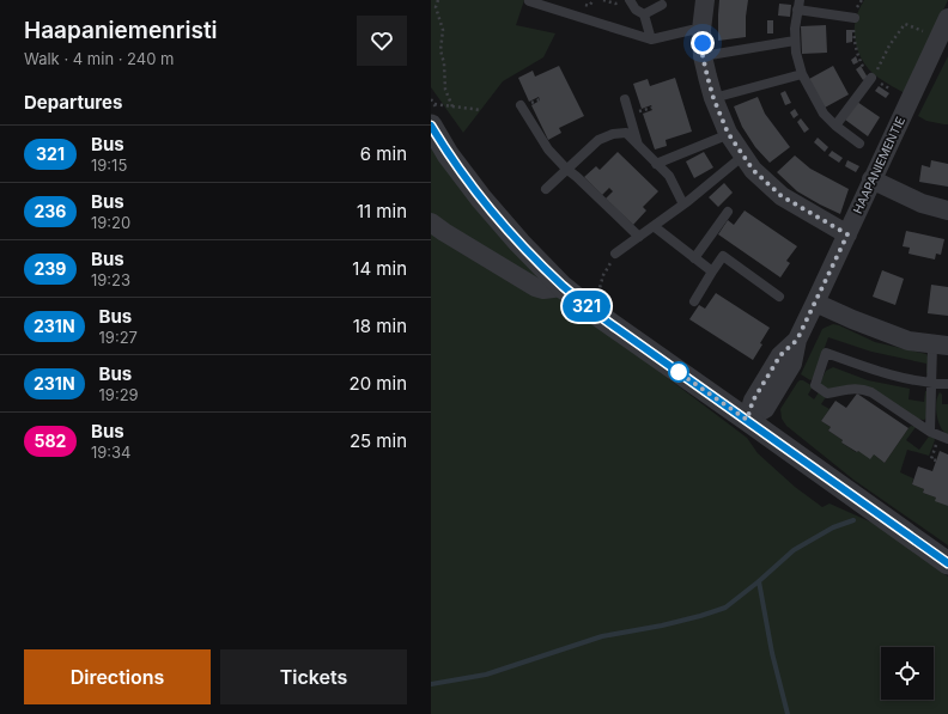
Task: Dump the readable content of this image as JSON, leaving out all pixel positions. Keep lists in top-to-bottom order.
{
  "streets": {
    "street": ["HAAPANIEMENTIE"]
  },
  "lines": ["bus line 321"],
  "page": {
    "heading": [
      ["Haapaniemenristi", "Walk · 4 min · 240 m"],
      "Departures"
    ],
    "on_map": "321",
    "list": [
      {
        "mark": "321",
        "name": "Bus",
        "note": "19:15",
        "value": "6 min"
      },
      {
        "mark": "236",
        "name": "Bus",
        "note": "19:20",
        "value": "11 min"
      },
      {
        "mark": "239",
        "name": "Bus",
        "note": "19:23",
        "value": "14 min"
      },
      {
        "mark": "231N",
        "name": "Bus",
        "note": "19:27",
        "value": "18 min"
      },
      {
        "mark": "231N",
        "name": "Bus",
        "note": "19:29",
        "value": "20 min"
      },
      {
        "mark": "582",
        "name": "Bus",
        "note": "19:34",
        "value": "25 min"
      }
    ],
    "buttons": ["Directions", "Tickets"]
  }
}
